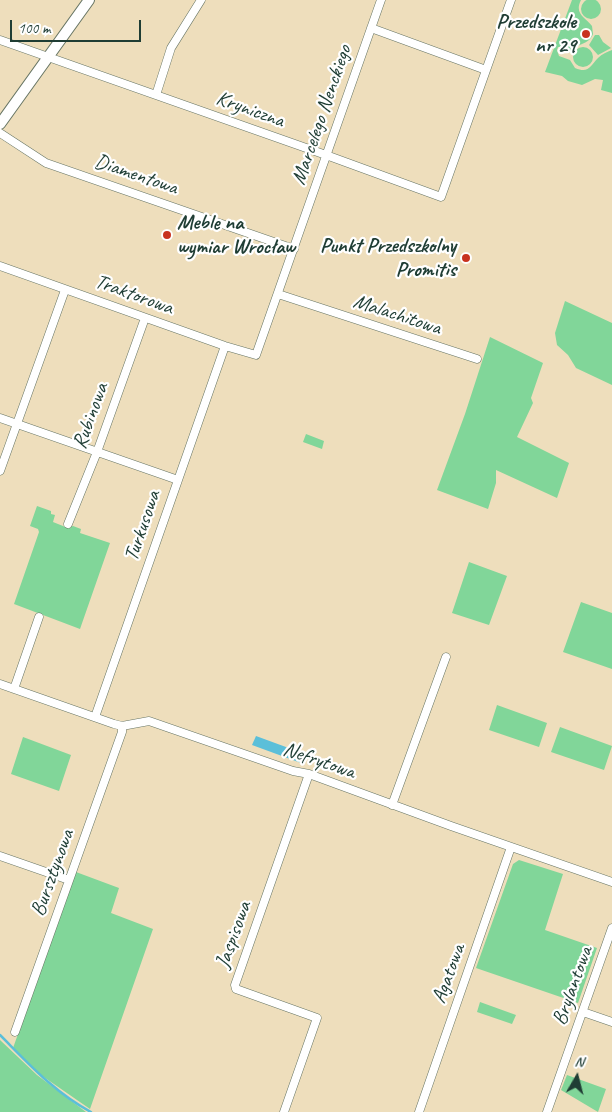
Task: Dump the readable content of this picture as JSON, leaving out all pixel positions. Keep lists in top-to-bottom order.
{
  "streets": {
    "street": [
      "Kryniczna",
      "Marcelego Nenckiego",
      "Diamentowa",
      "Traktorowa",
      "Malachitowa",
      "Rubinowa",
      "Turkusowa",
      "Nefrytowa",
      "Bursztynowa",
      "Jaspisowa",
      "Agatowa",
      "Brylantowa"
    ]
  },
  "crossings": [
    ["Kryniczna", "Marcelego Nenckiego"],
    ["Marcelego Nenckiego", "Diamentowa"],
    ["Marcelego Nenckiego", "Traktorowa"],
    ["Marcelego Nenckiego", "Malachitowa"],
    ["Traktorowa", "Rubinowa"],
    ["Traktorowa", "Turkusowa"],
    ["Turkusowa", "Nefrytowa"],
    ["Nefrytowa", "Bursztynowa"],
    ["Nefrytowa", "Jaspisowa"],
    ["Nefrytowa", "Agatowa"]
  ],
  "places": ["Przedszkole nr 29", "Meble na wymiar Wrocław", "Punkt Przedszkolny Promitis"],
  "scale_bar": "100 m",
  "north": "top"
}
